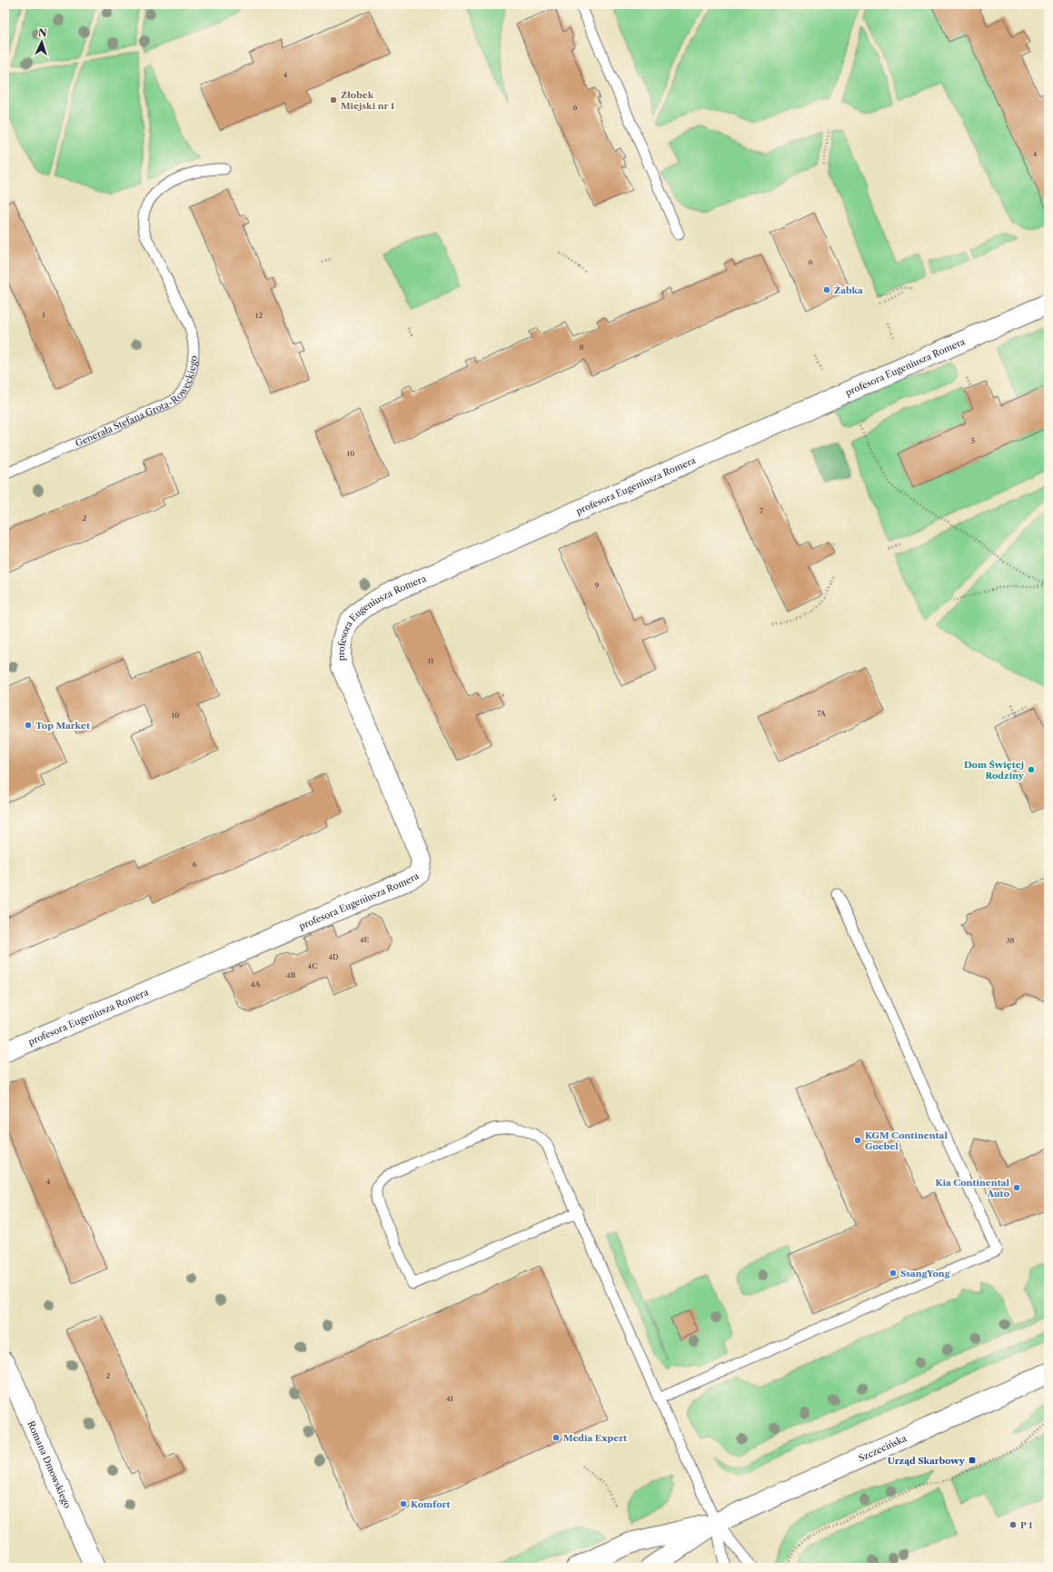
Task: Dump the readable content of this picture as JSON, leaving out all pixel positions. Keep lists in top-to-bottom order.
{
  "streets": {
    "street": ["profesora Eugeniusza Romera", "Szczecińska", "Romana Dmowskiego"],
    "lane": ["Generała Stefana Grota-Roweckiego"]
  },
  "places": {
    "other": [
      "Żłobek Miejski nr 1",
      "Żabka",
      "Top Market",
      "Dom Świętej Rodziny",
      "KGM Continental Goebel",
      "Kia Continental Auto",
      "SsangYong",
      "Media Expert",
      "Komfort",
      "P 1"
    ],
    "transit": ["Urząd Skarbowy"]
  },
  "house_numbers": [
    "4",
    "6",
    "4",
    "6",
    "1",
    "12",
    "8",
    "5",
    "10",
    "7",
    "2",
    "9",
    "11",
    "7A",
    "10",
    "6",
    "4E",
    "38",
    "4D",
    "4C",
    "4B",
    "4A",
    "4",
    "2",
    "41"
  ],
  "north": "top"
}
